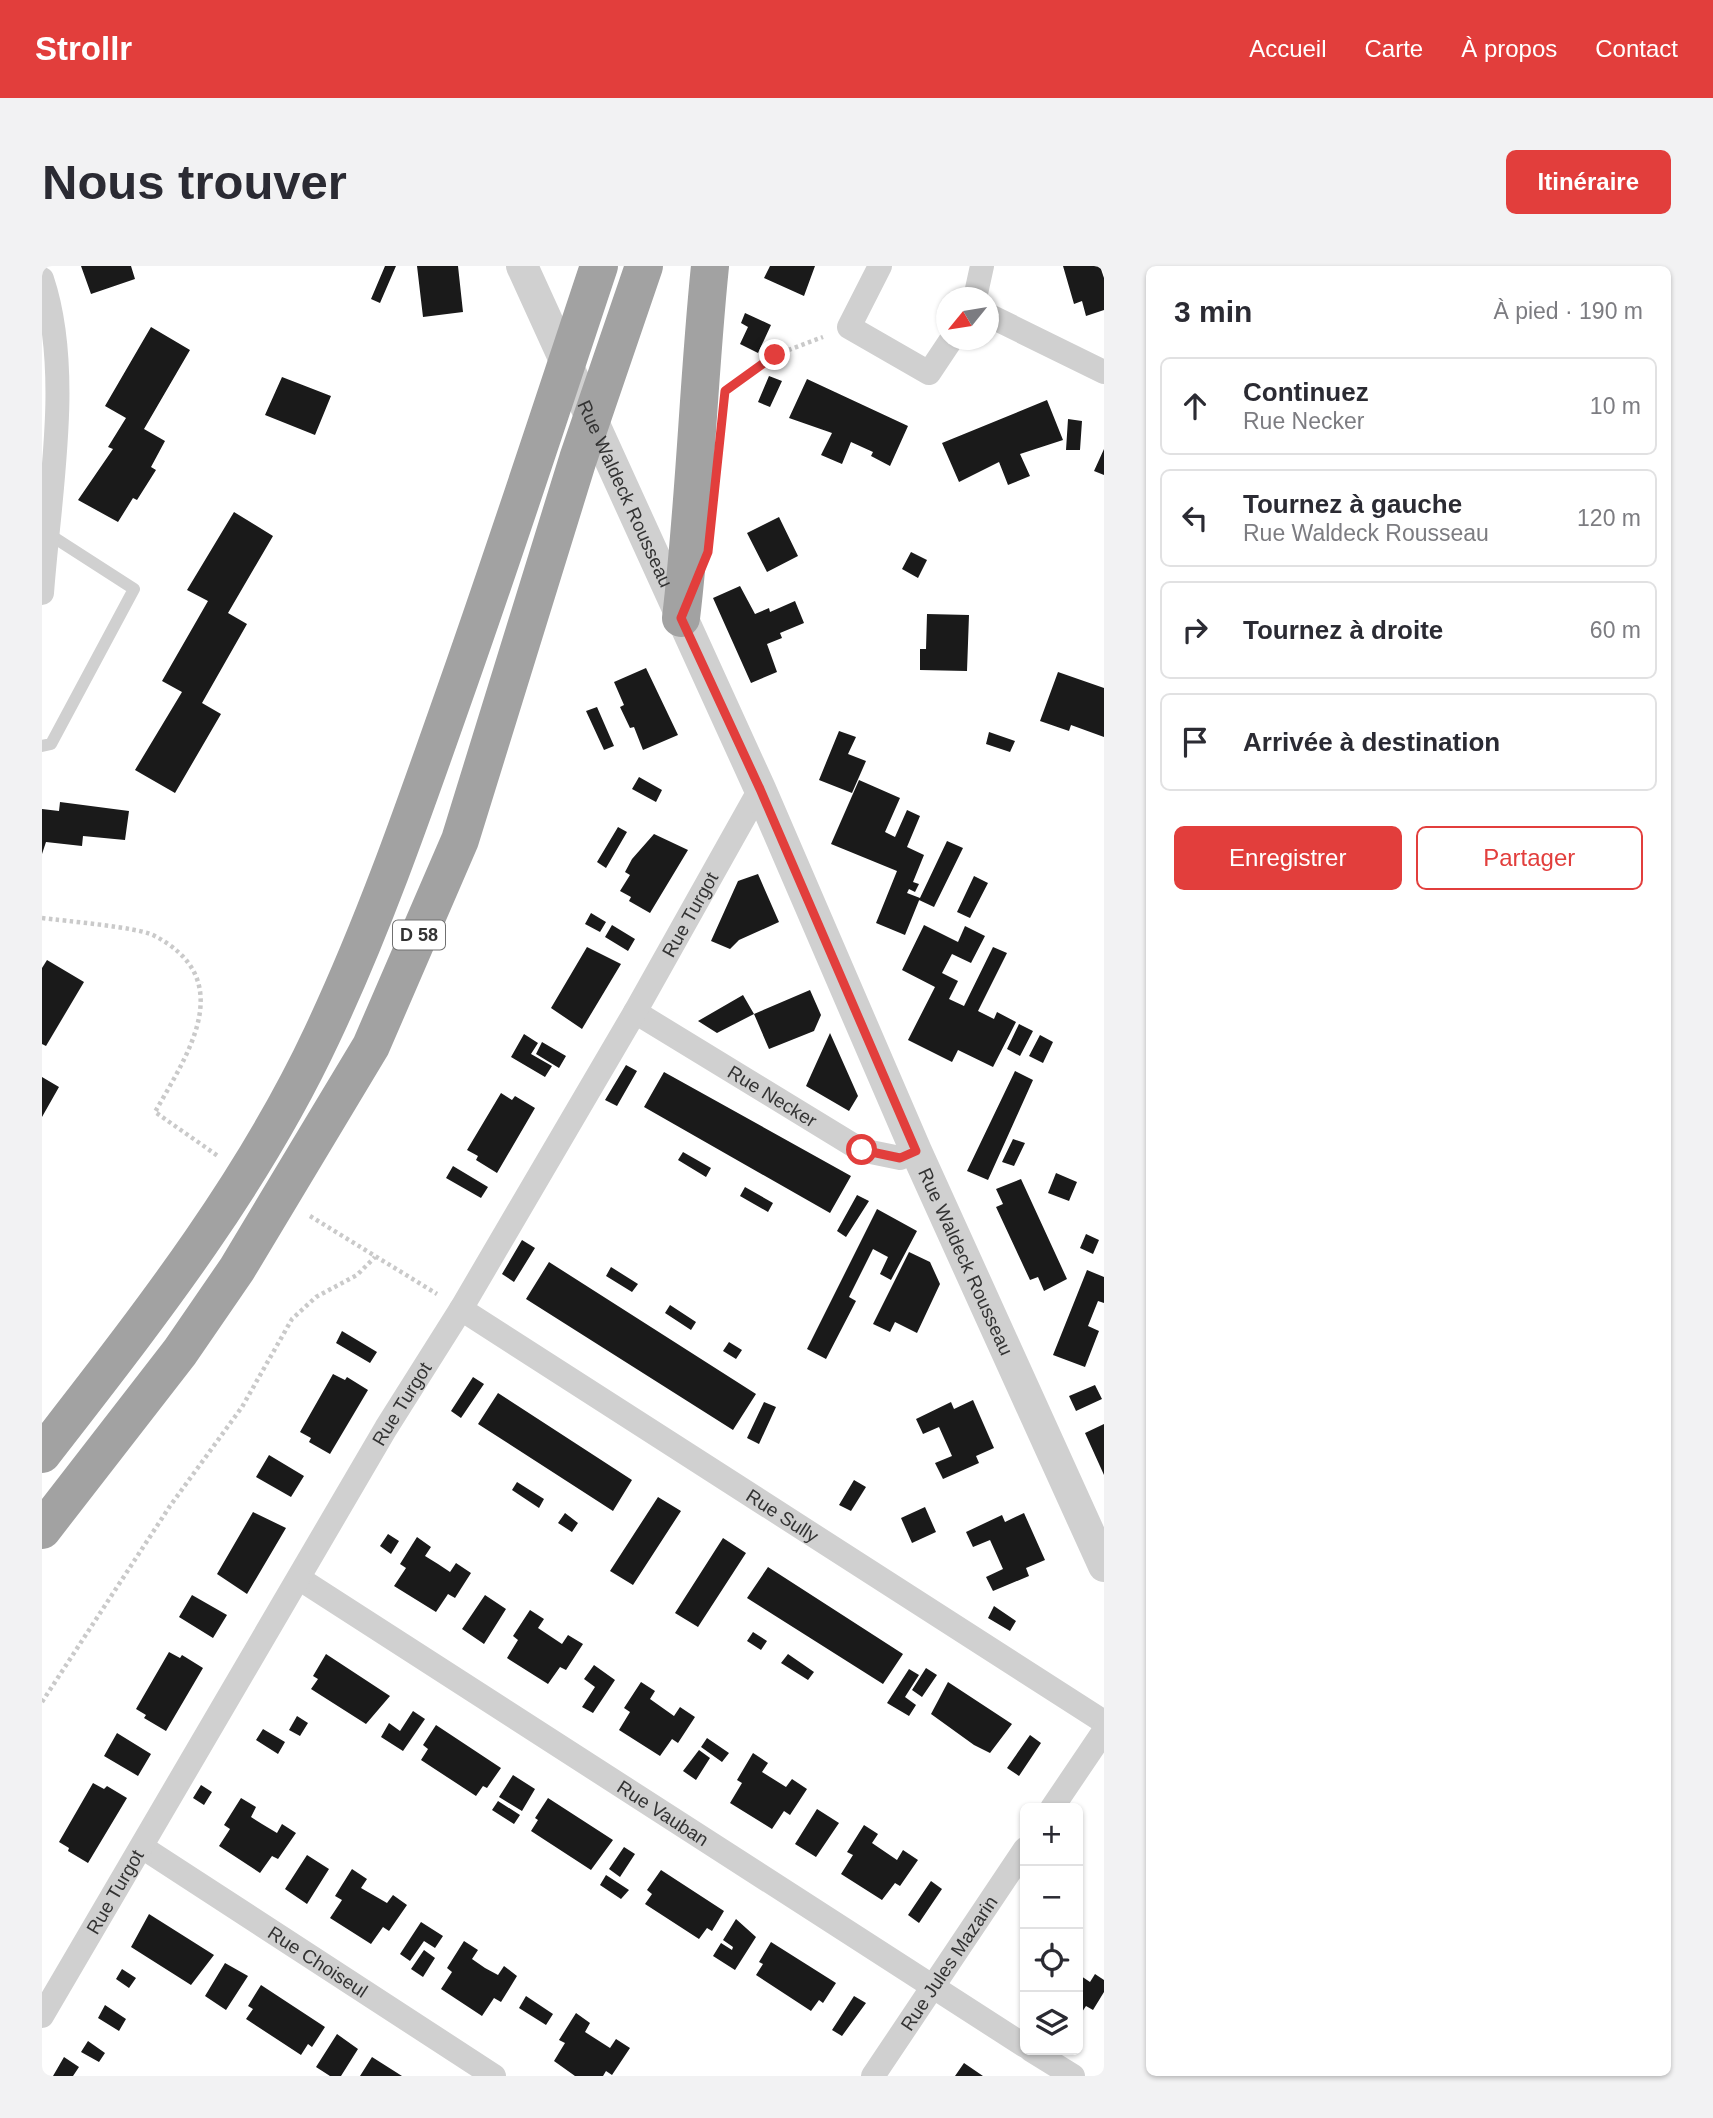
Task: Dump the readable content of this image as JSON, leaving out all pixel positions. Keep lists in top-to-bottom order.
{
  "streets": {
    "highway": ["D 58"],
    "street": [
      "Rue Waldeck Rousseau",
      "Rue Turgot",
      "Rue Necker",
      "Rue Sully",
      "Rue Vauban",
      "Rue Choiseul",
      "Rue Jules Mazarin"
    ]
  },
  "crossings": [
    ["Rue Waldeck Rousseau", "Rue Turgot"],
    ["Rue Waldeck Rousseau", "Rue Necker"],
    ["Rue Turgot", "Rue Necker"],
    ["Rue Turgot", "Rue Sully"],
    ["Rue Turgot", "Rue Vauban"],
    ["Rue Turgot", "Rue Choiseul"],
    ["Rue Vauban", "Rue Jules Mazarin"]
  ],
  "north": "bottom left",
  "page": {
    "header": "Strollr",
    "nav": [
      "Accueil",
      "Carte",
      "À propos",
      "Contact"
    ],
    "buttons": [
      "Itinéraire",
      ["Enregistrer", "Partager"]
    ],
    "title": "Nous trouver",
    "heading": ["3 min", "À pied · 190 m"],
    "list": [
      ["Continuez", "Rue Necker", "10 m"],
      ["Tournez à gauche", "Rue Waldeck Rousseau", "120 m"],
      ["Tournez à droite", "60 m"],
      "Arrivée à destination"
    ],
    "map_buttons": ["+", "−"]
  }
}
